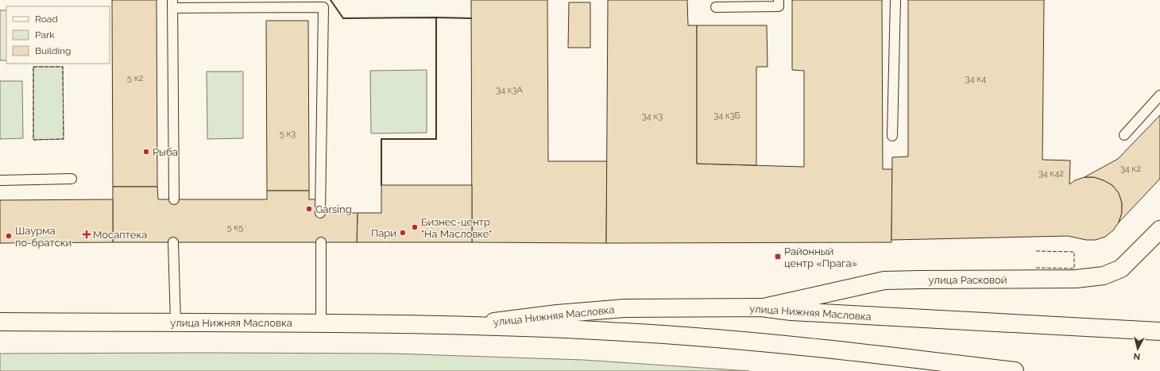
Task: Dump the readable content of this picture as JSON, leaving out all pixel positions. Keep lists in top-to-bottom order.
{
  "streets": {
    "street": ["улица Расковой", "улица Нижняя Масловка"]
  },
  "crossings": [
    ["улица Расковой", "улица Нижняя Масловка"]
  ],
  "places": {
    "other": [
      "Рыба",
      "Garsing",
      "Бизнес-центр \"На Масловке\"",
      "Пари",
      "Шаурма по-братски"
    ],
    "health": ["Мосаптека"],
    "transit": ["Районный центр «Прага»"]
  },
  "house_numbers": [
    "5 к2",
    "34 к4",
    "34 к3А",
    "34 к3Б",
    "34 к3",
    "5 к3",
    "34 к2",
    "34 к42",
    "5 к5"
  ],
  "legend": ["Road", "Park", "Building"],
  "north": "bottom"
}
